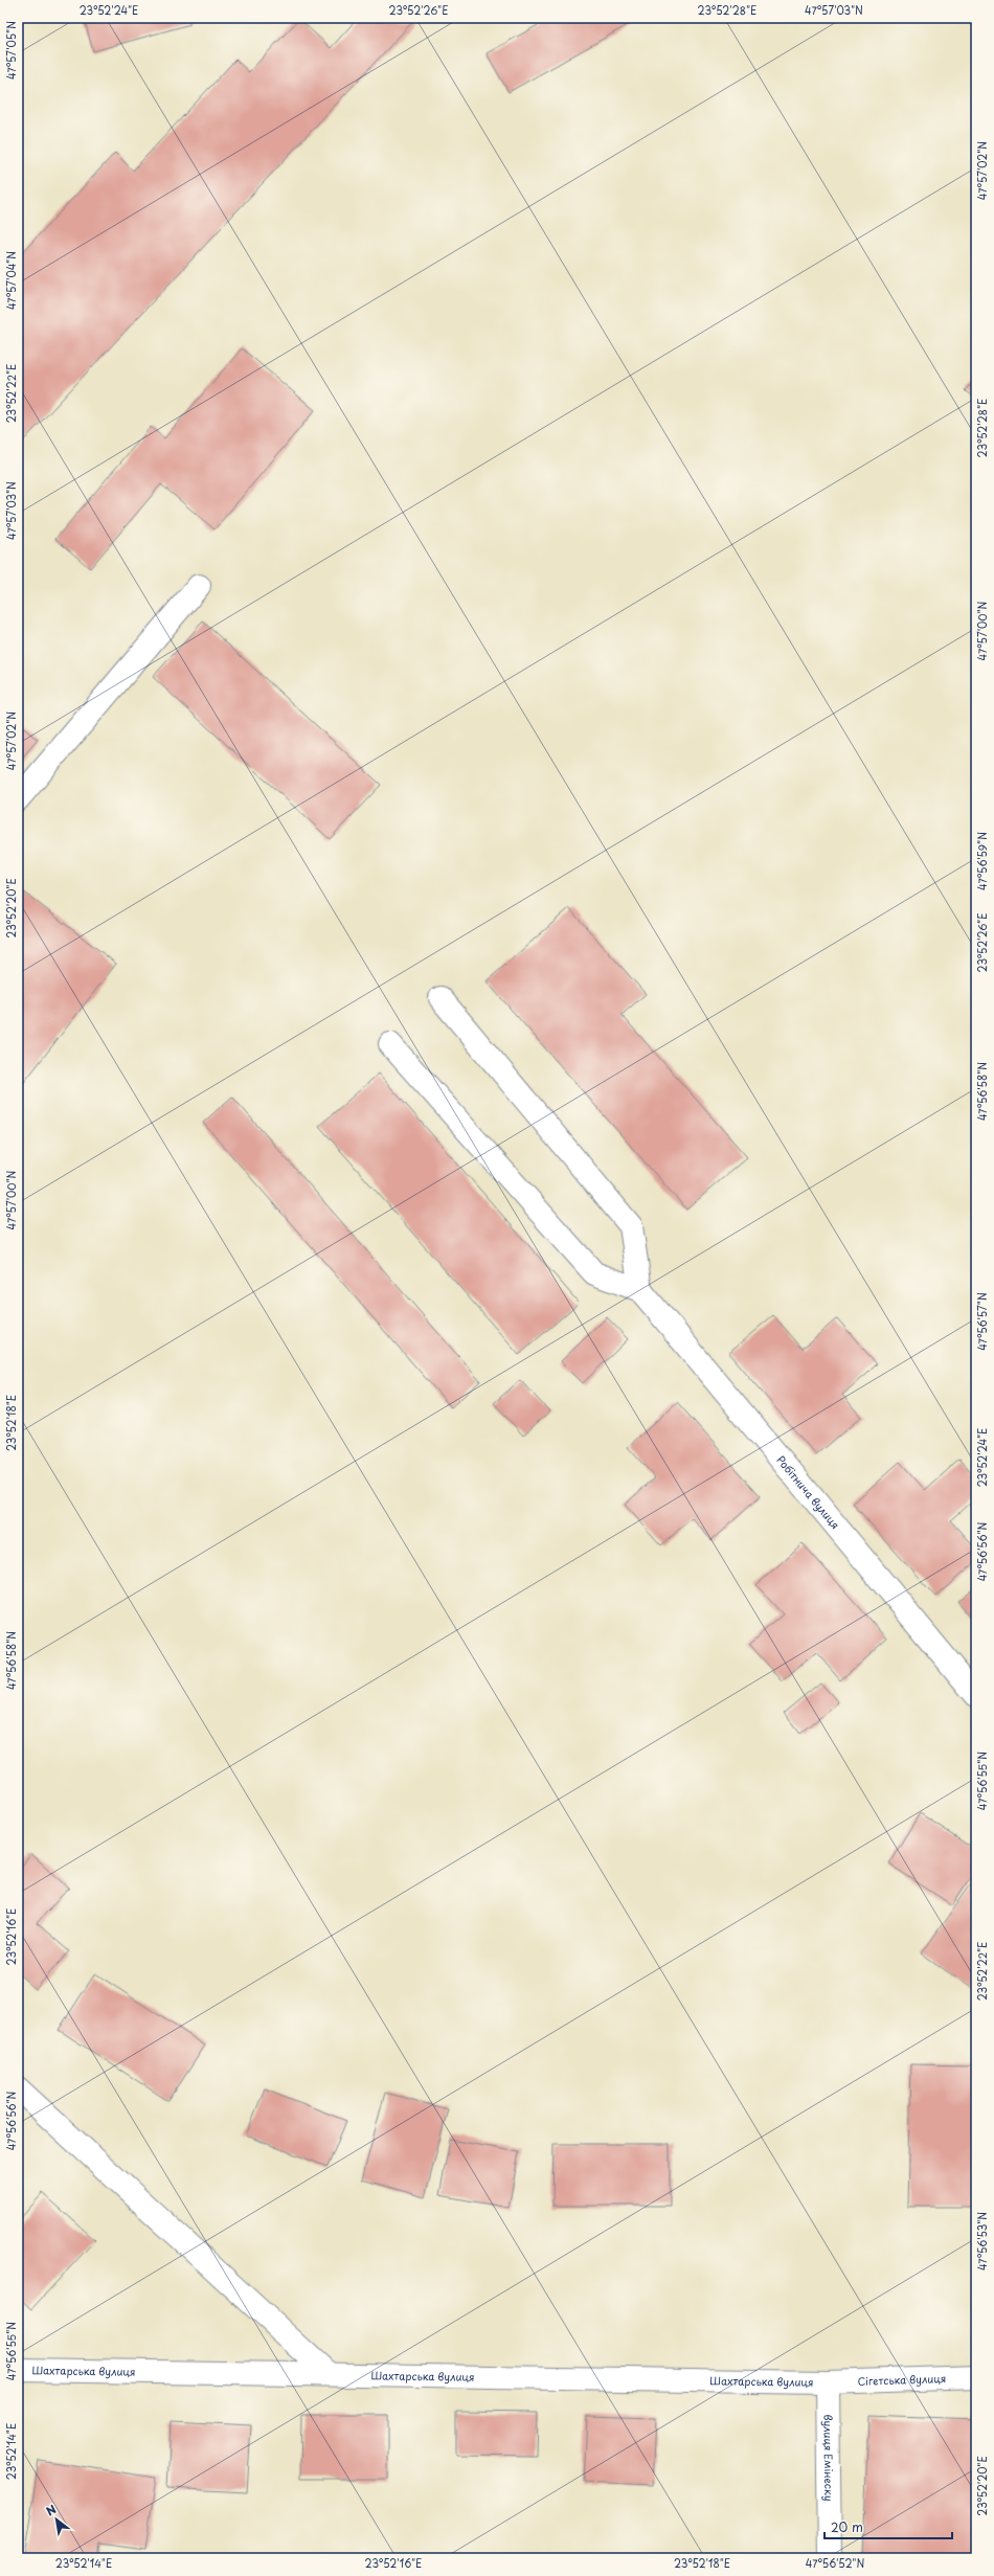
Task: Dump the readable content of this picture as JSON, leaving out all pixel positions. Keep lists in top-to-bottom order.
{
  "streets": {
    "street": [
      "Робітнича вулиця",
      "Шахтарська вулиця",
      "Сігетська вулиця",
      "вулиця Емінеску"
    ]
  },
  "crossings": [
    ["Шахтарська вулиця", "Сігетська вулиця"],
    ["Шахтарська вулиця", "вулиця Емінеску"],
    ["Сігетська вулиця", "вулиця Емінеску"]
  ],
  "scale_bar": "20 m",
  "north": "top left",
  "coordinates": [
    "23°52'24\"E",
    "23°52'26\"E",
    "23°52'28\"E",
    "47°57'03\"N",
    "47°57'05\"N",
    "47°57'02\"N",
    "47°57'04\"N",
    "23°52'22\"E",
    "47°57'00\"N",
    "47°56'59\"N",
    "23°52'20\"E",
    "47°56'58\"N",
    "47°56'57\"N",
    "23°52'18\"E",
    "47°56'56\"N",
    "47°56'55\"N",
    "23°52'16\"E",
    "47°56'53\"N",
    "23°52'14\"E",
    "47°56'52\"N"
  ]
}
